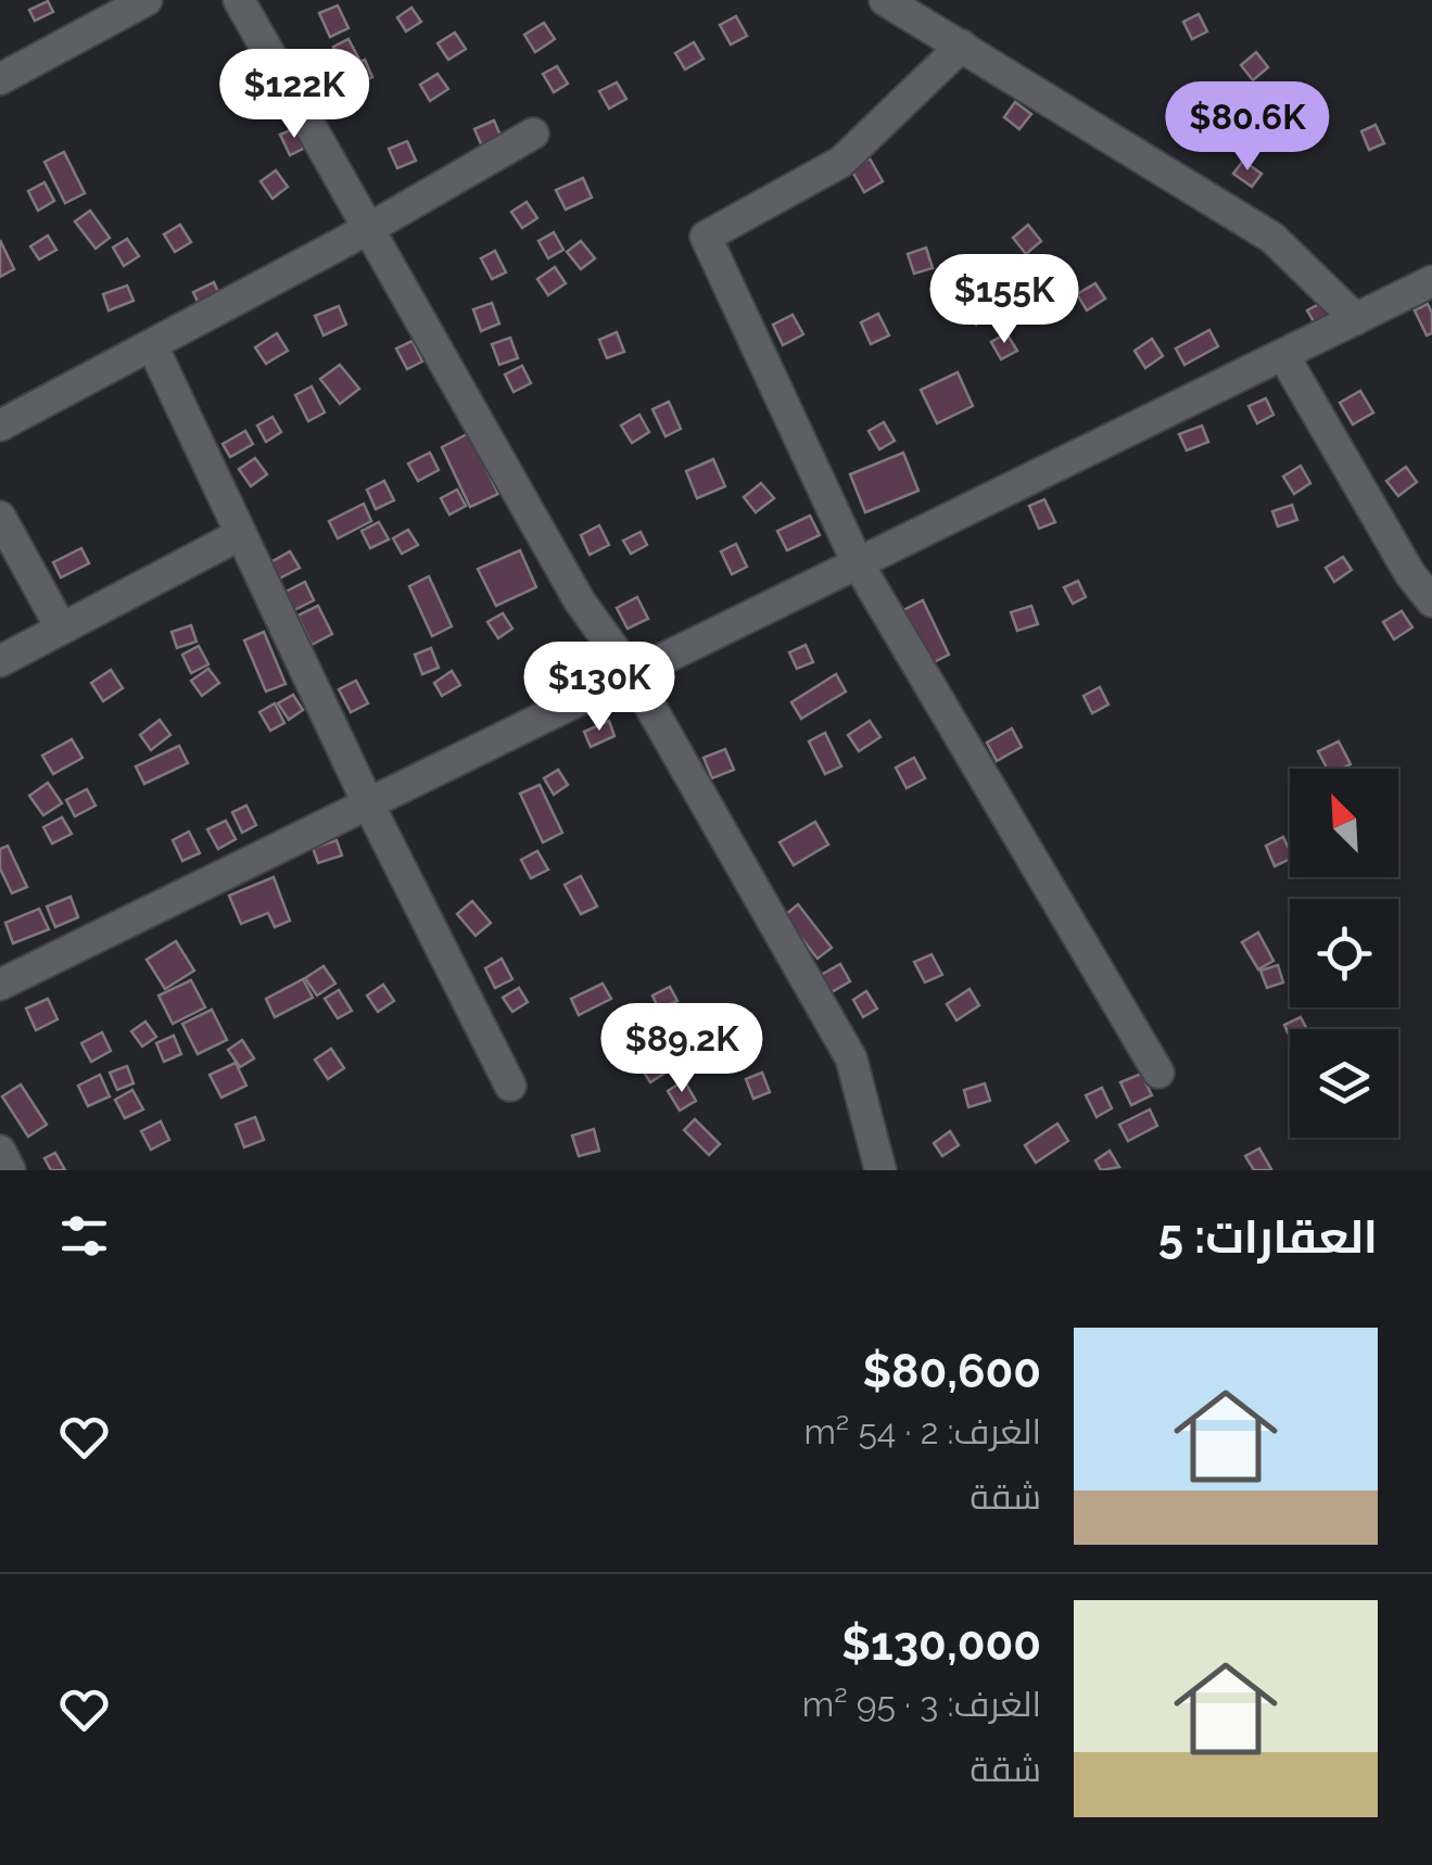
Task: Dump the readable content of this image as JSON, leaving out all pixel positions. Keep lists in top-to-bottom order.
{
  "north": "top left",
  "page": {
    "price": [
      "$122K",
      "$80.6K",
      "$155K",
      "$130K",
      "$89.2K"
    ],
    "heading": "العقارات: 5",
    "list": [
      {
        "name": "$80,600",
        "note": "الغرف: 2 · 54 m² · شقة"
      },
      {
        "name": "$130,000",
        "note": "الغرف: 3 · 95 m² · شقة"
      }
    ]
  }
}
